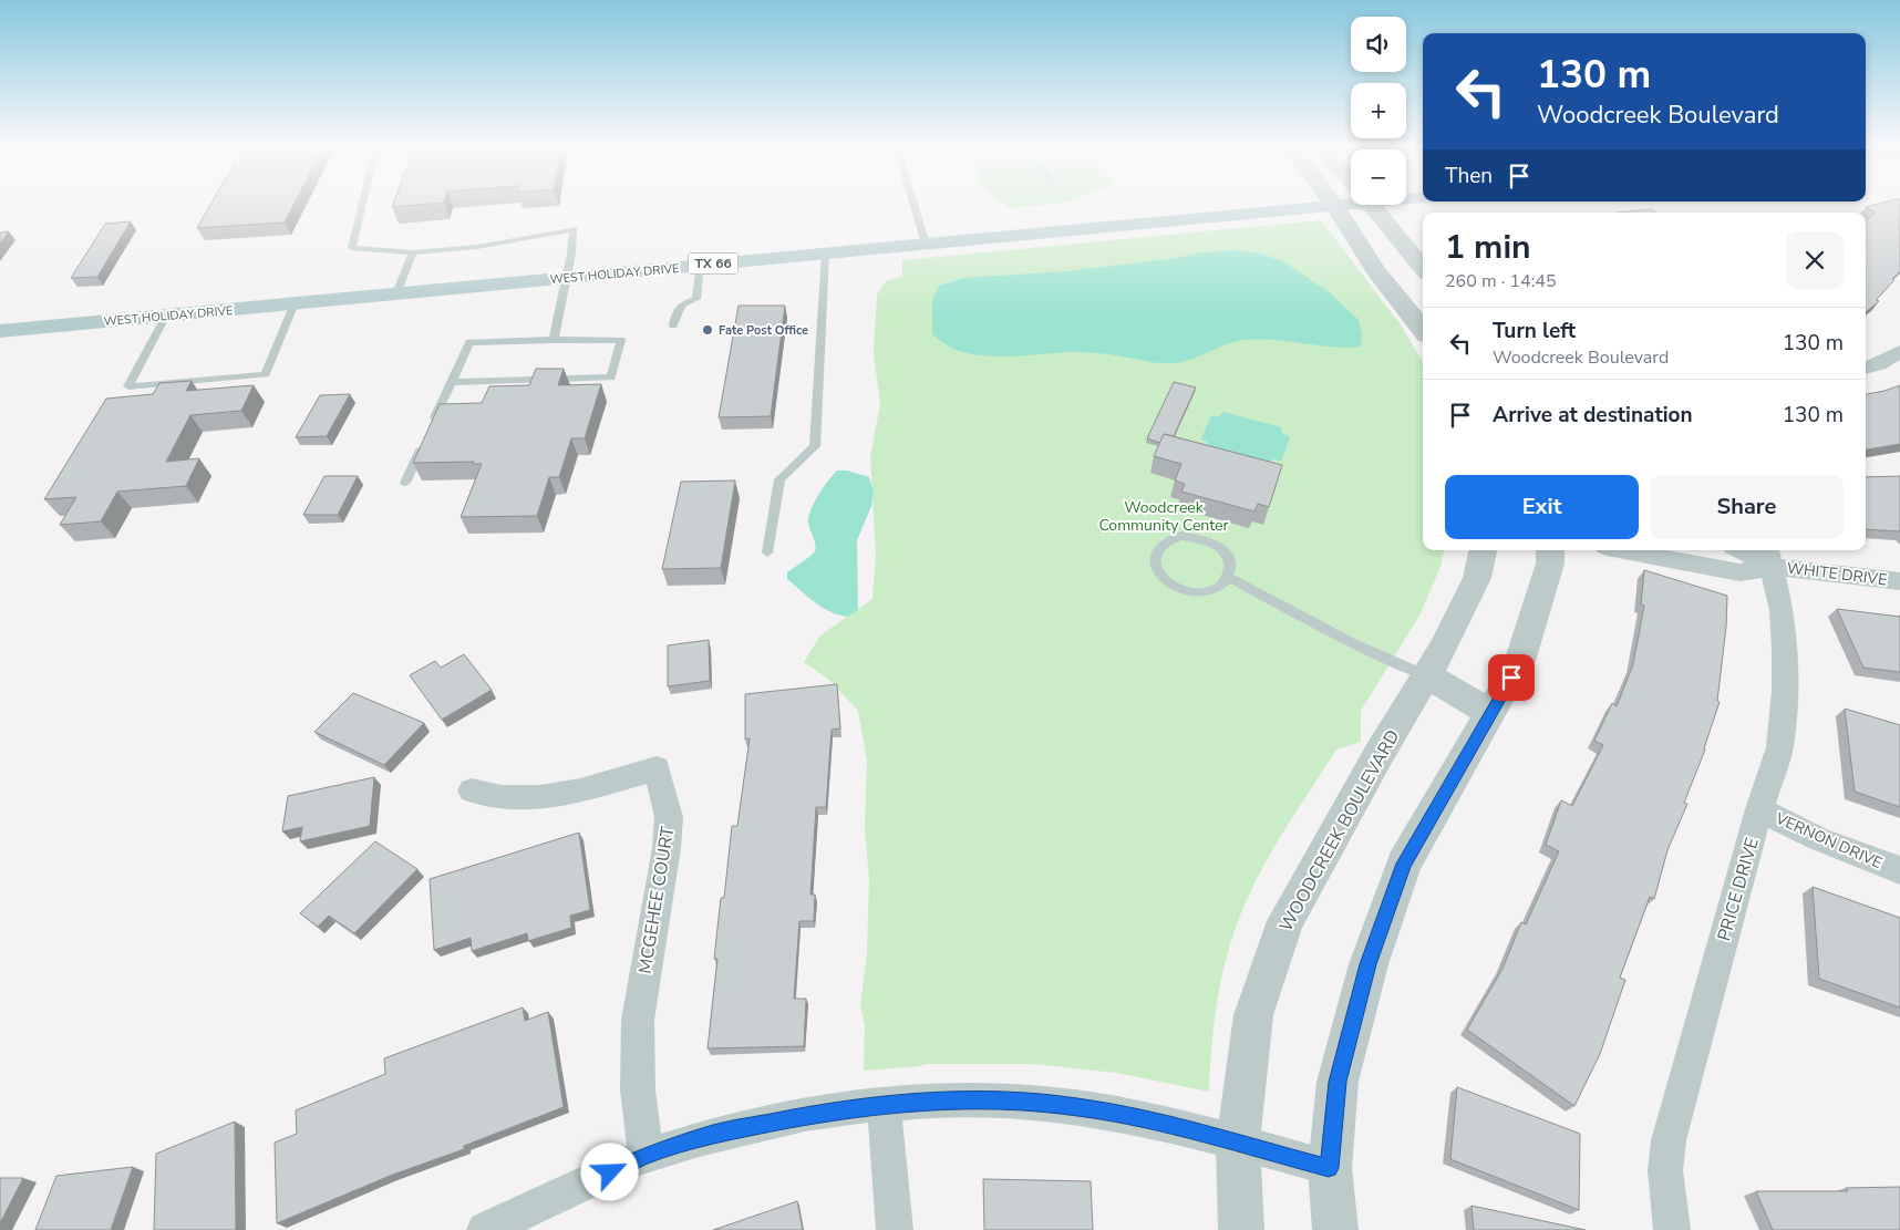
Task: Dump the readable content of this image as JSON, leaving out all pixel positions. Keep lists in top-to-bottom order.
{
  "streets": {
    "main road": ["TX 66", "WEST HOLIDAY DRIVE"],
    "street": [
      "WHITE DRIVE",
      "WOODCREEK BOULEVARD",
      "VERNON DRIVE",
      "PRICE DRIVE",
      "MCGEHEE COURT"
    ]
  },
  "crossings": [
    ["WHITE DRIVE", "PRICE DRIVE"],
    ["VERNON DRIVE", "PRICE DRIVE"]
  ],
  "parks": ["Woodcreek Community Center"],
  "places": ["Fate Post Office"],
  "page": {
    "map_buttons": ["+", "−"],
    "turn": ["130 m", "Woodcreek Boulevard"],
    "then": "Then",
    "heading": ["1 min", "260 m · 14:45"],
    "list": [
      {
        "name": "Turn left",
        "note": "Woodcreek Boulevard",
        "value": "130 m"
      },
      {
        "name": "Arrive at destination",
        "value": "130 m"
      }
    ],
    "buttons": ["Exit", "Share"]
  }
}
